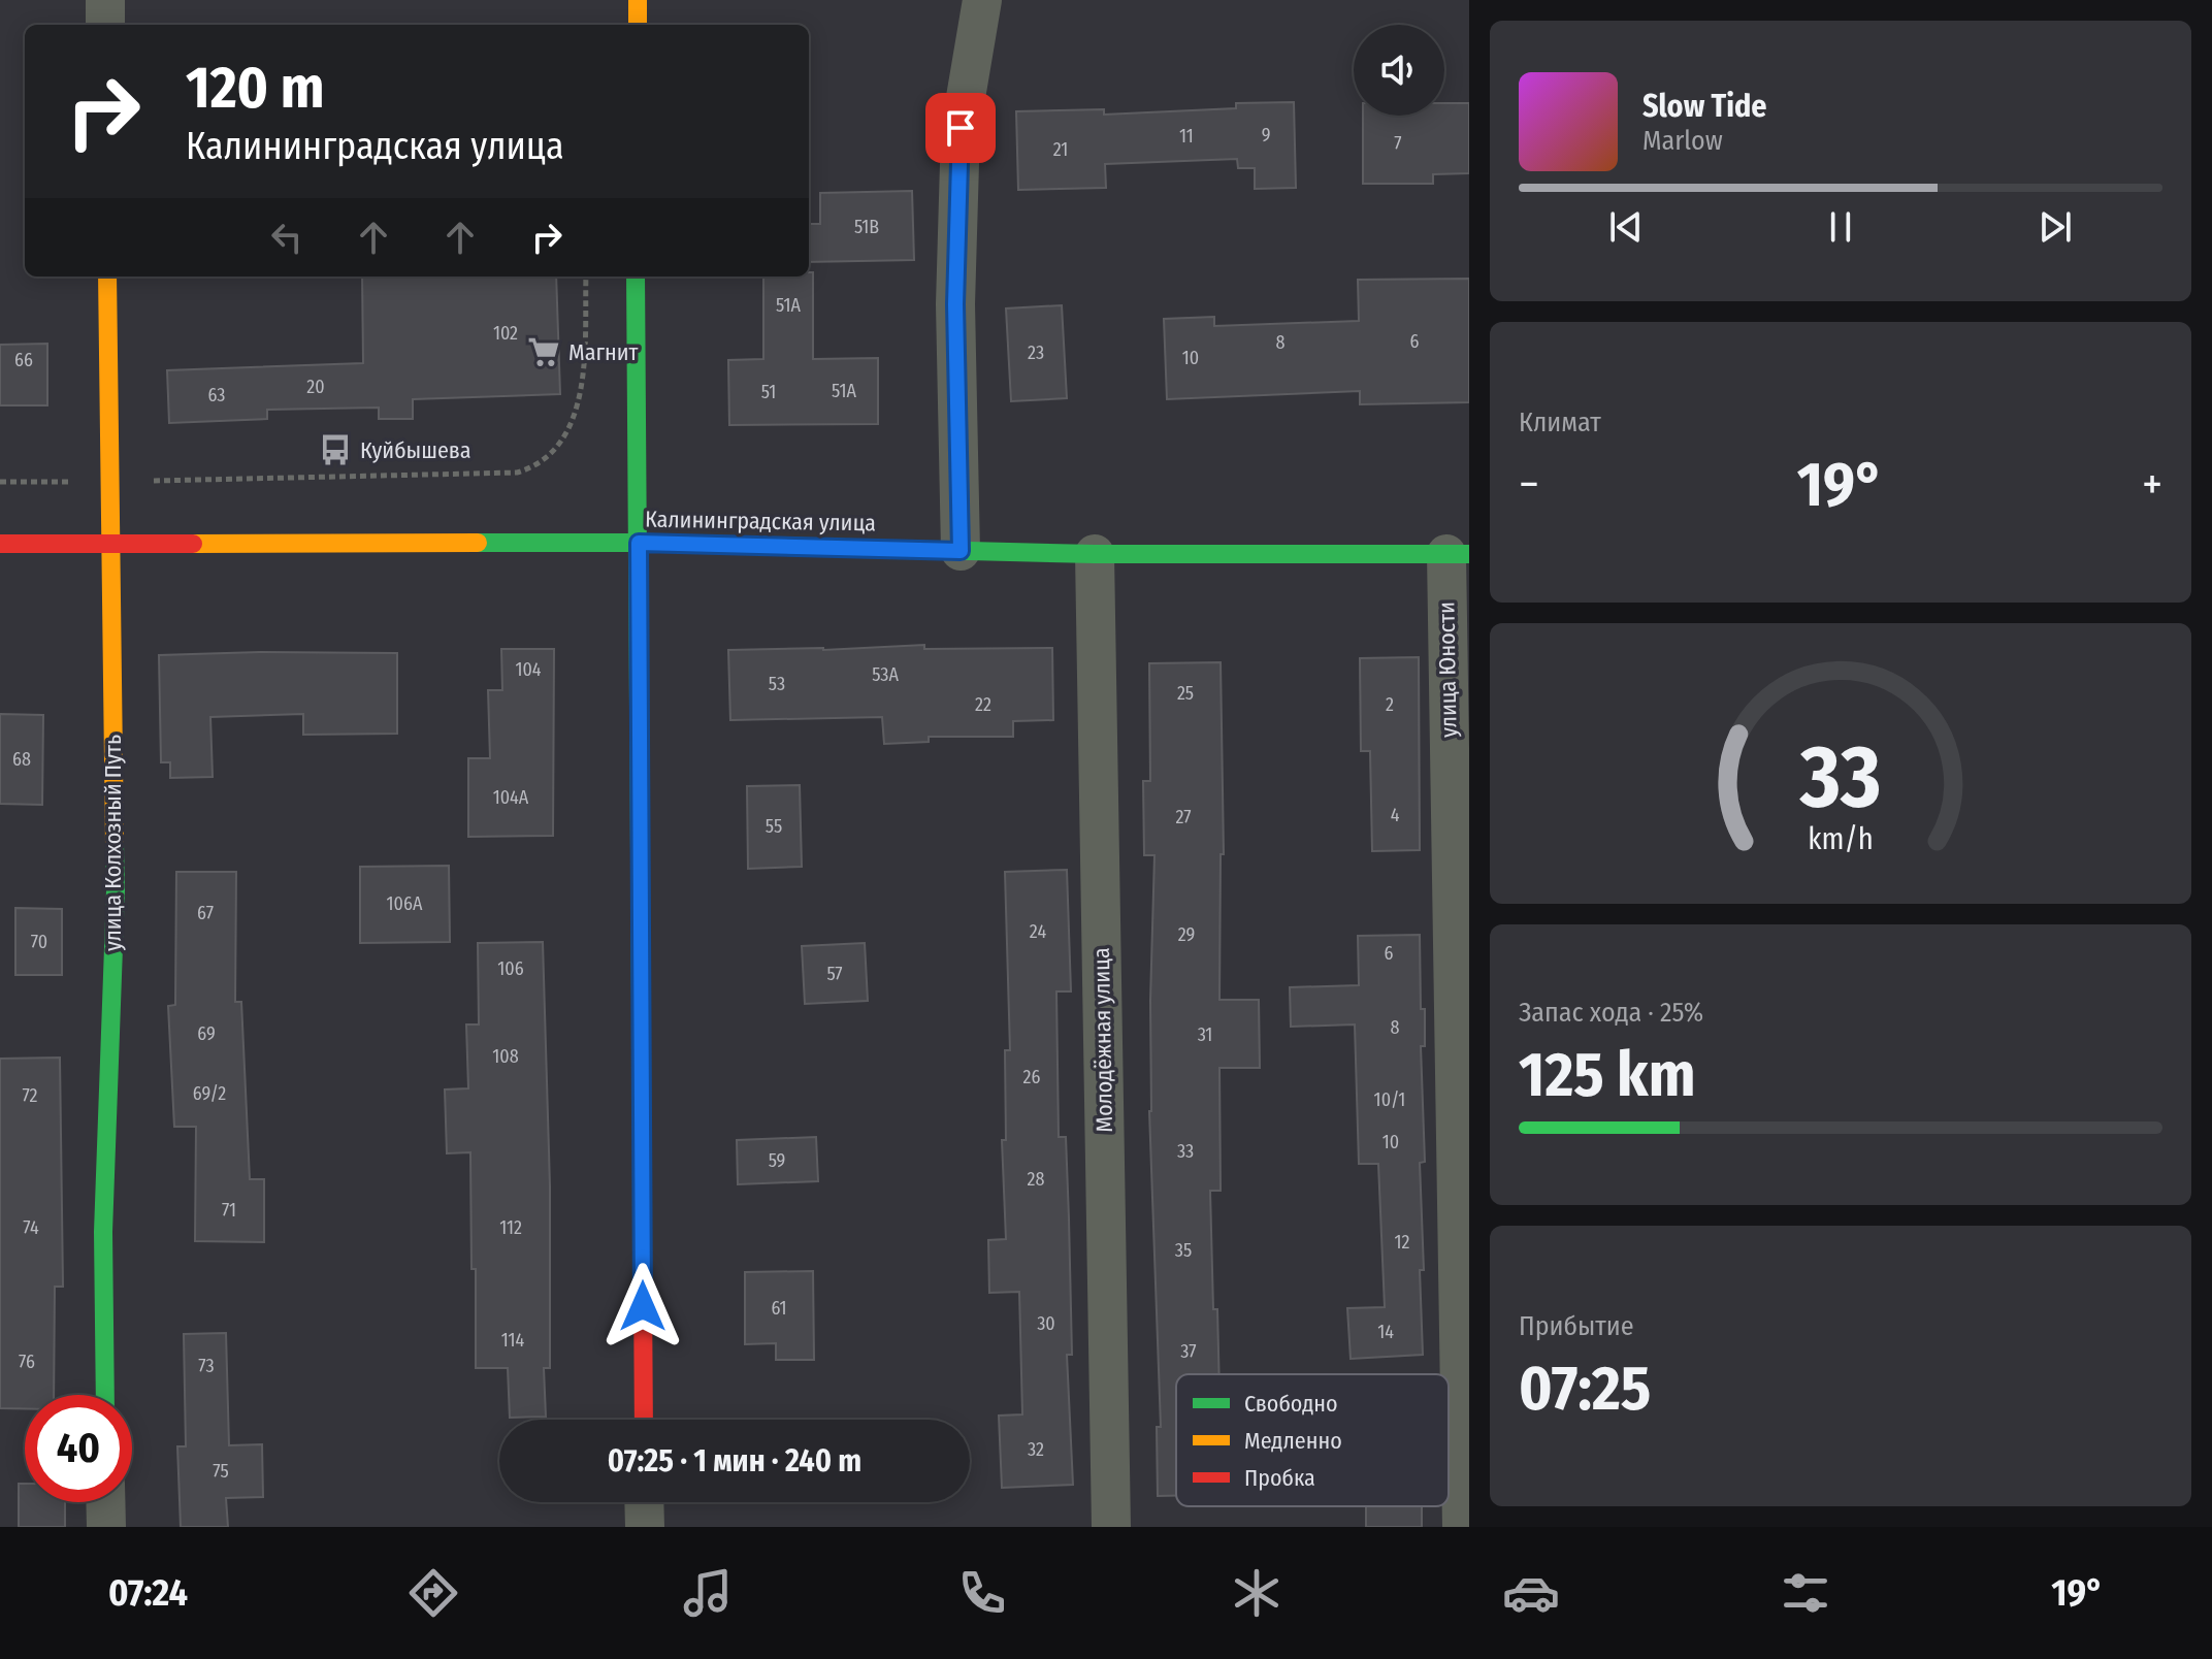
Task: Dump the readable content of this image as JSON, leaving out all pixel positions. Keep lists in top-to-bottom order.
{
  "streets": {
    "street": [
      "Калининградская улица",
      "улица Юности",
      "улица Колхозный Путь",
      "Молодёжная улица"
    ]
  },
  "crossings": [
    ["Калининградская улица", "улица Юности"],
    ["Калининградская улица", "улица Колхозный Путь"],
    ["Калининградская улица", "Молодёжная улица"]
  ],
  "places": {
    "supermarket": ["Магнит"],
    "bus stop": ["Куйбышева"]
  },
  "house_numbers": [
    "9",
    "11",
    "7",
    "21",
    "51В",
    "51А",
    "102",
    "6",
    "8",
    "23",
    "10",
    "66",
    "20",
    "51А",
    "51",
    "63",
    "104",
    "53А",
    "53",
    "25",
    "22",
    "2",
    "68",
    "104А",
    "4",
    "27",
    "55",
    "106А",
    "67",
    "24",
    "29",
    "70",
    "6",
    "106",
    "57",
    "8",
    "69",
    "31",
    "108",
    "26",
    "69/2",
    "72",
    "10/1",
    "10",
    "33",
    "59",
    "28",
    "71",
    "74",
    "112",
    "12",
    "35",
    "61",
    "30",
    "14",
    "114",
    "37",
    "76",
    "73",
    "32",
    "75"
  ],
  "legend": ["Свободно", "Медленно", "Пробка"],
  "page": {
    "turn": ["120 m", "Калининградская улица"],
    "song": ["Slow Tide", "Marlow"],
    "tile": [
      "Климат",
      ["Запас хода · 25%", "125 km"],
      ["Прибытие", "07:25"]
    ],
    "heat": ["−", "19°", "+"],
    "limit": "40",
    "trip": "07:25 · 1 мин · 240 m",
    "tabs": ["07:24", "19°"],
    "gauge": ["33", "km/h"]
  }
}
